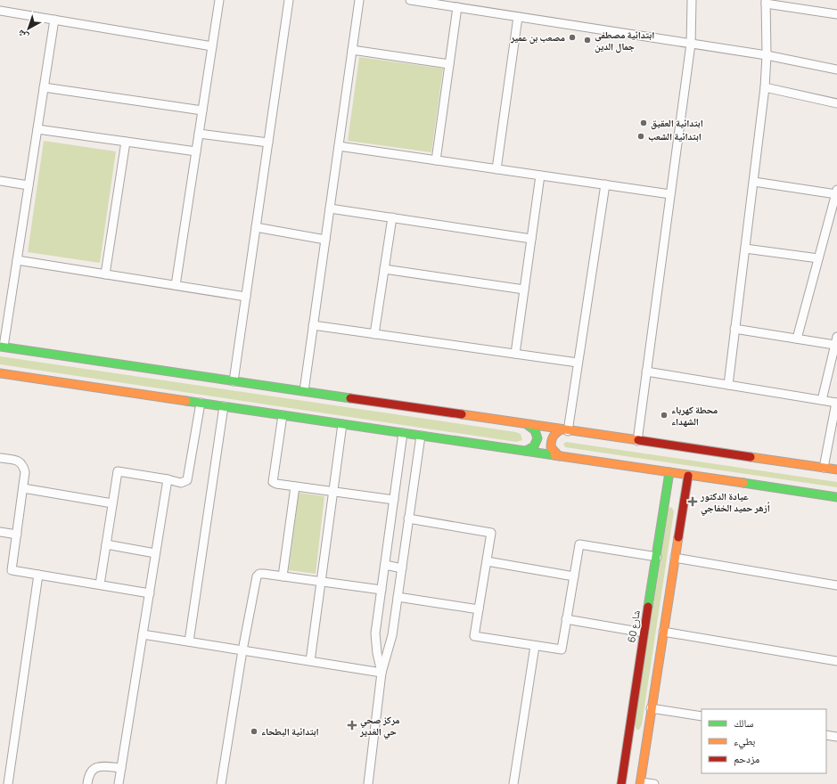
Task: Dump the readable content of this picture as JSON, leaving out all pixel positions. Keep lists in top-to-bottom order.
{
  "streets": {
    "main road": ["شارع 60"]
  },
  "places": {
    "other": [
      "مصعب بن عمير",
      "ابتدائية مصطفى جمال الدين",
      "ابتدائية العقيق",
      "ابتدائية الشعب",
      "محطة كهرباء الشهداء",
      "ابتدائية البطحاء"
    ],
    "health": ["عيادة الدكتور أزهر حميد الخفاجي", "مركز صحي حي الغدير"]
  },
  "legend": ["سالك", "بطيء", "مزدحم"],
  "north": "bottom left"
}
